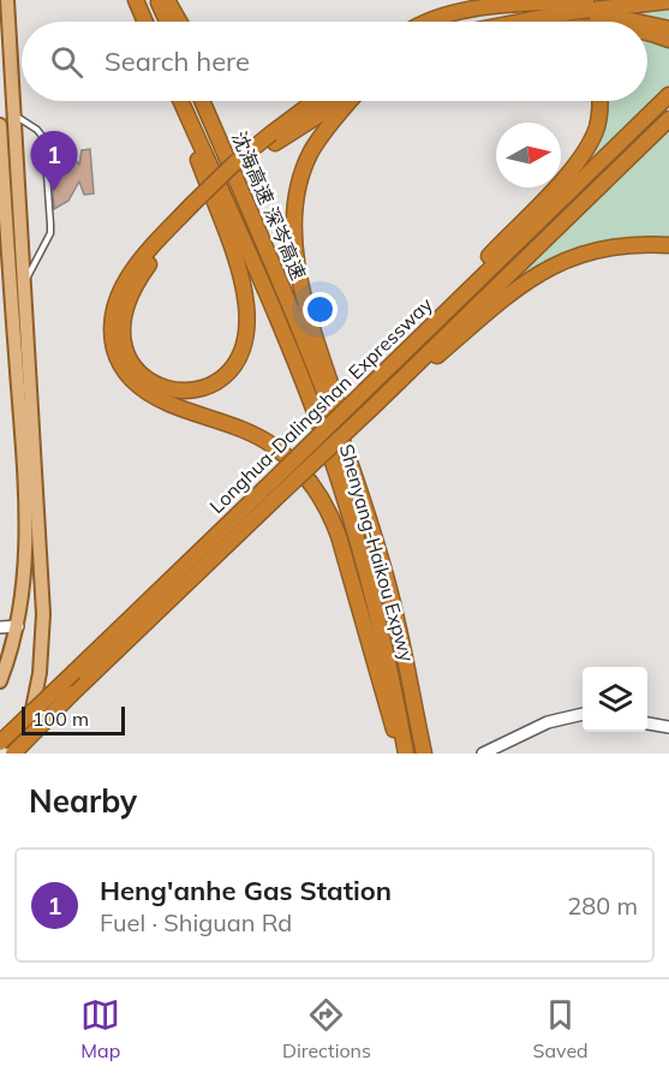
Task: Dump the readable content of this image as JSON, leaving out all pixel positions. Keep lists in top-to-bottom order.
{
  "streets": {
    "highway": ["沈海高速 深岑高速", "Longhua-Dalingshan Expressway", "Shenyang-Haikou Expwy"]
  },
  "scale_bar": "100 m",
  "north": "right",
  "page": {
    "search": "Search here",
    "pins": "1",
    "scale": "100 m",
    "heading": "Nearby",
    "list": [
      {
        "mark": "1",
        "name": "Heng'anhe Gas Station",
        "note": "Fuel · Shiguan Rd",
        "value": "280 m"
      }
    ],
    "nav": ["Map", "Directions", "Saved"]
  }
}
